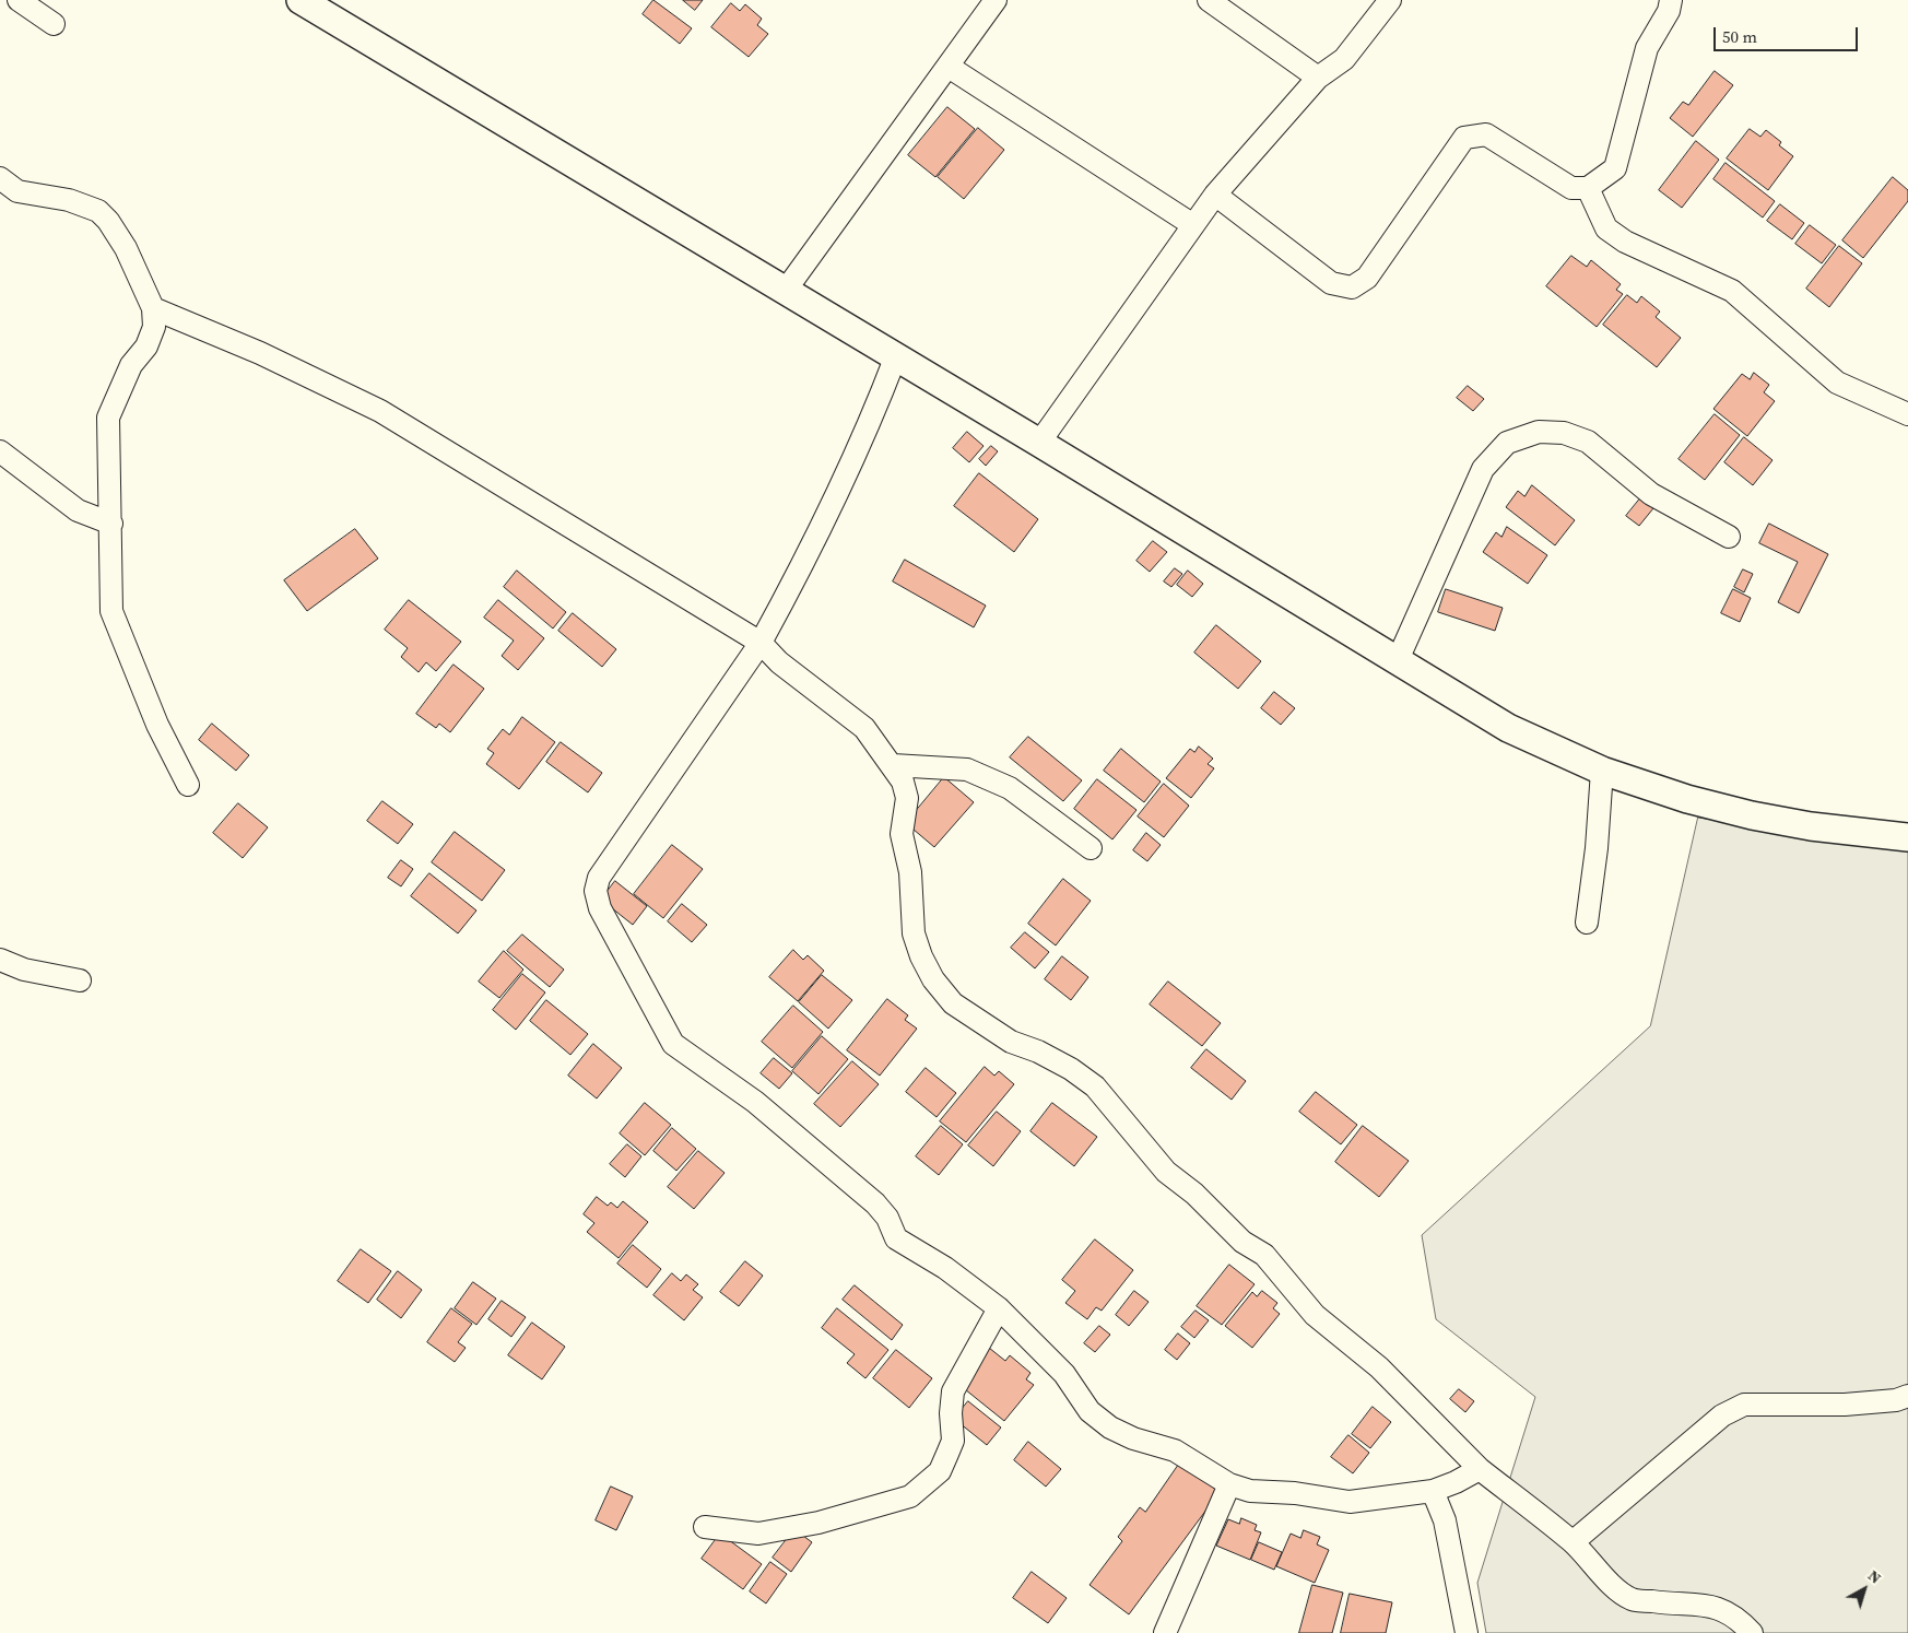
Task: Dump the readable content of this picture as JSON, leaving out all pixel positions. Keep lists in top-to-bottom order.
{
  "scale_bar": "50 m",
  "north": "top right"
}
